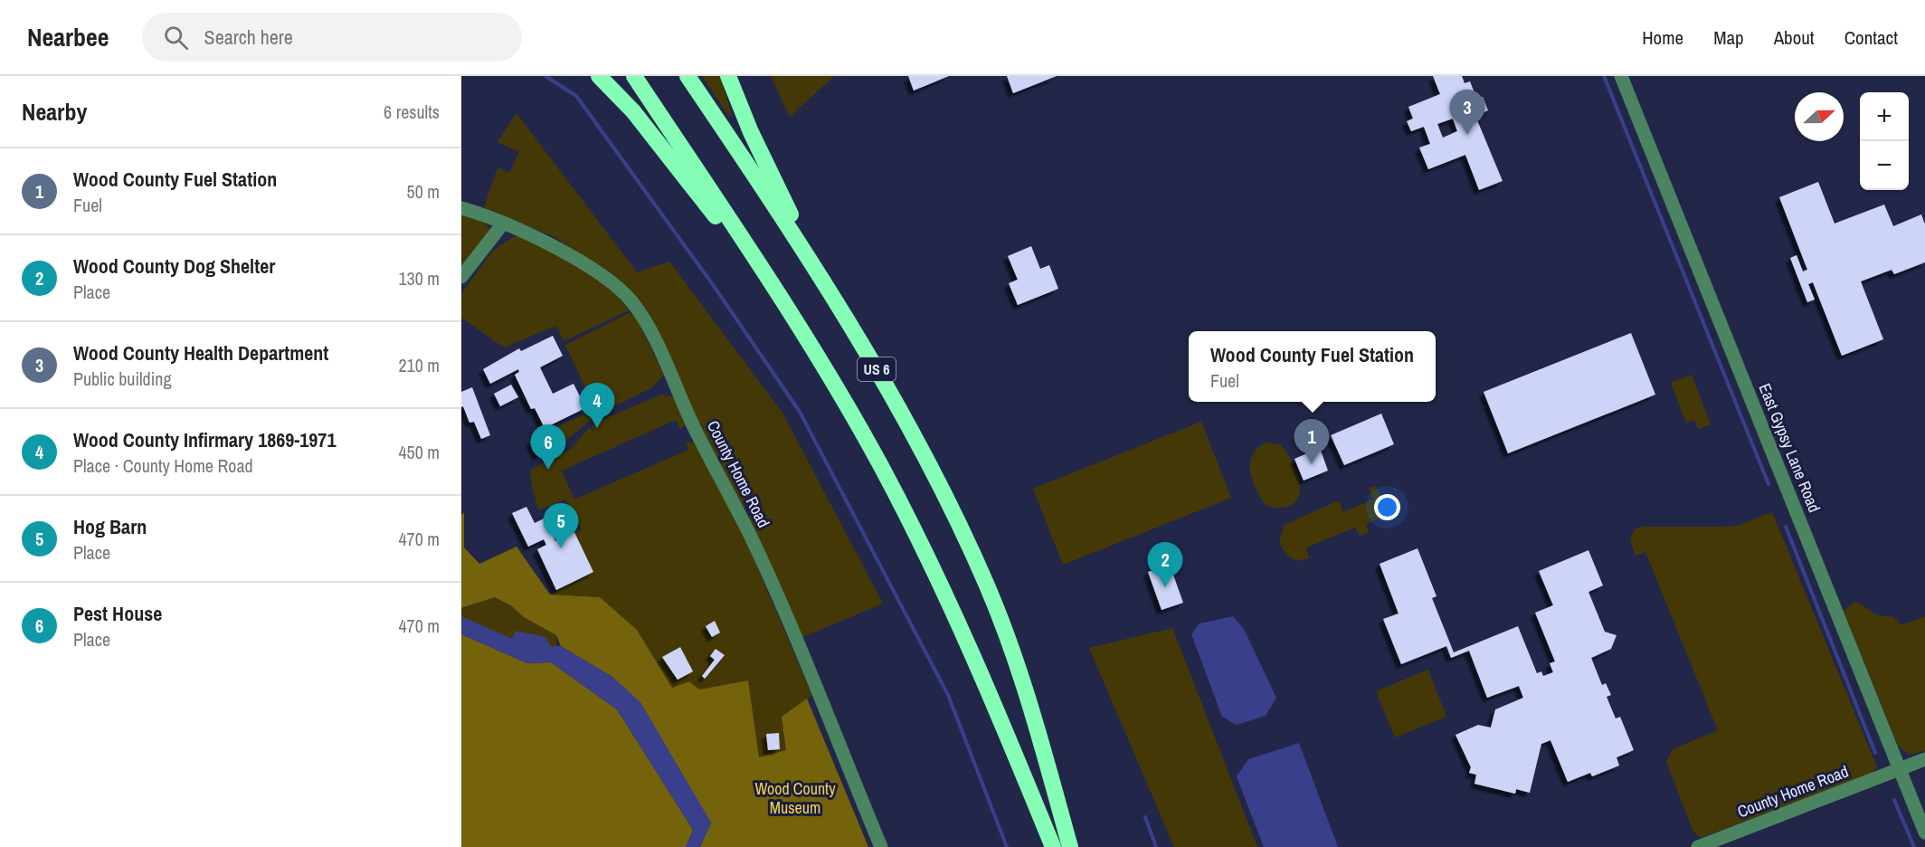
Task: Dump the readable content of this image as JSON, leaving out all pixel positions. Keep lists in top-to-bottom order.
{
  "streets": {
    "highway": ["US 6"],
    "street": ["East Gypsy Lane Road", "County Home Road"]
  },
  "crossings": [
    ["East Gypsy Lane Road", "County Home Road"]
  ],
  "parks": ["Wood County Museum"],
  "north": "right",
  "page": {
    "header": "Nearbee",
    "search": "Search here",
    "nav": [
      "Home",
      "Map",
      "About",
      "Contact"
    ],
    "heading": ["Nearby", "6 results"],
    "pins": [
      "3",
      "4",
      "1",
      "6",
      "5",
      "2"
    ],
    "map_buttons": ["+", "−"],
    "list": [
      {
        "mark": "1",
        "name": "Wood County Fuel Station",
        "note": "Fuel",
        "value": "50 m"
      },
      {
        "mark": "2",
        "name": "Wood County Dog Shelter",
        "note": "Place",
        "value": "130 m"
      },
      {
        "mark": "3",
        "name": "Wood County Health Department",
        "note": "Public building",
        "value": "210 m"
      },
      {
        "mark": "4",
        "name": "Wood County Infirmary 1869-1971",
        "note": "Place · County Home Road",
        "value": "450 m"
      },
      {
        "mark": "5",
        "name": "Hog Barn",
        "note": "Place",
        "value": "470 m"
      },
      {
        "mark": "6",
        "name": "Pest House",
        "note": "Place",
        "value": "470 m"
      }
    ],
    "popup": ["Wood County Fuel Station", "Fuel"]
  }
}
